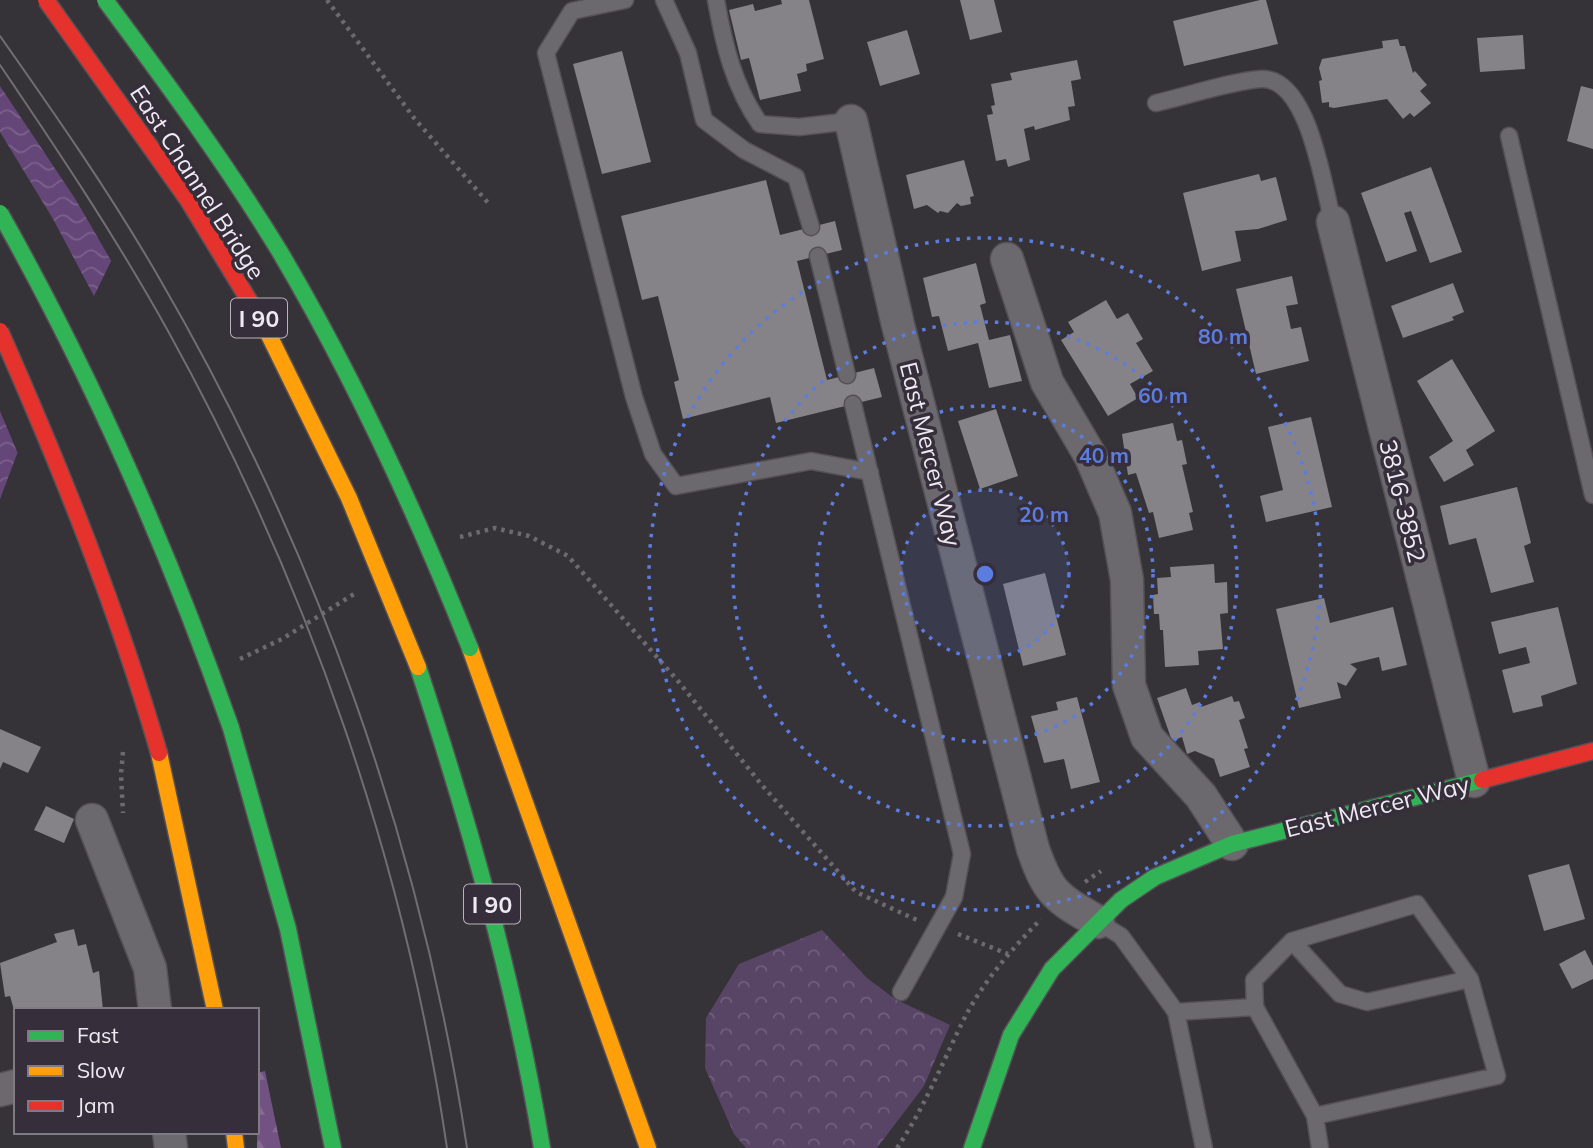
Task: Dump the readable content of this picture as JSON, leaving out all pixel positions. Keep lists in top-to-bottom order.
{
  "streets": {
    "main road": ["East Channel Bridge", "I 90", "East Mercer Way"],
    "street": ["3816-3852"]
  },
  "crossings": [
    ["East Mercer Way", "3816-3852"]
  ],
  "legend": ["Fast", "Slow", "Jam"],
  "rings": [
    "80 m",
    "60 m",
    "40 m",
    "20 m"
  ]
}
